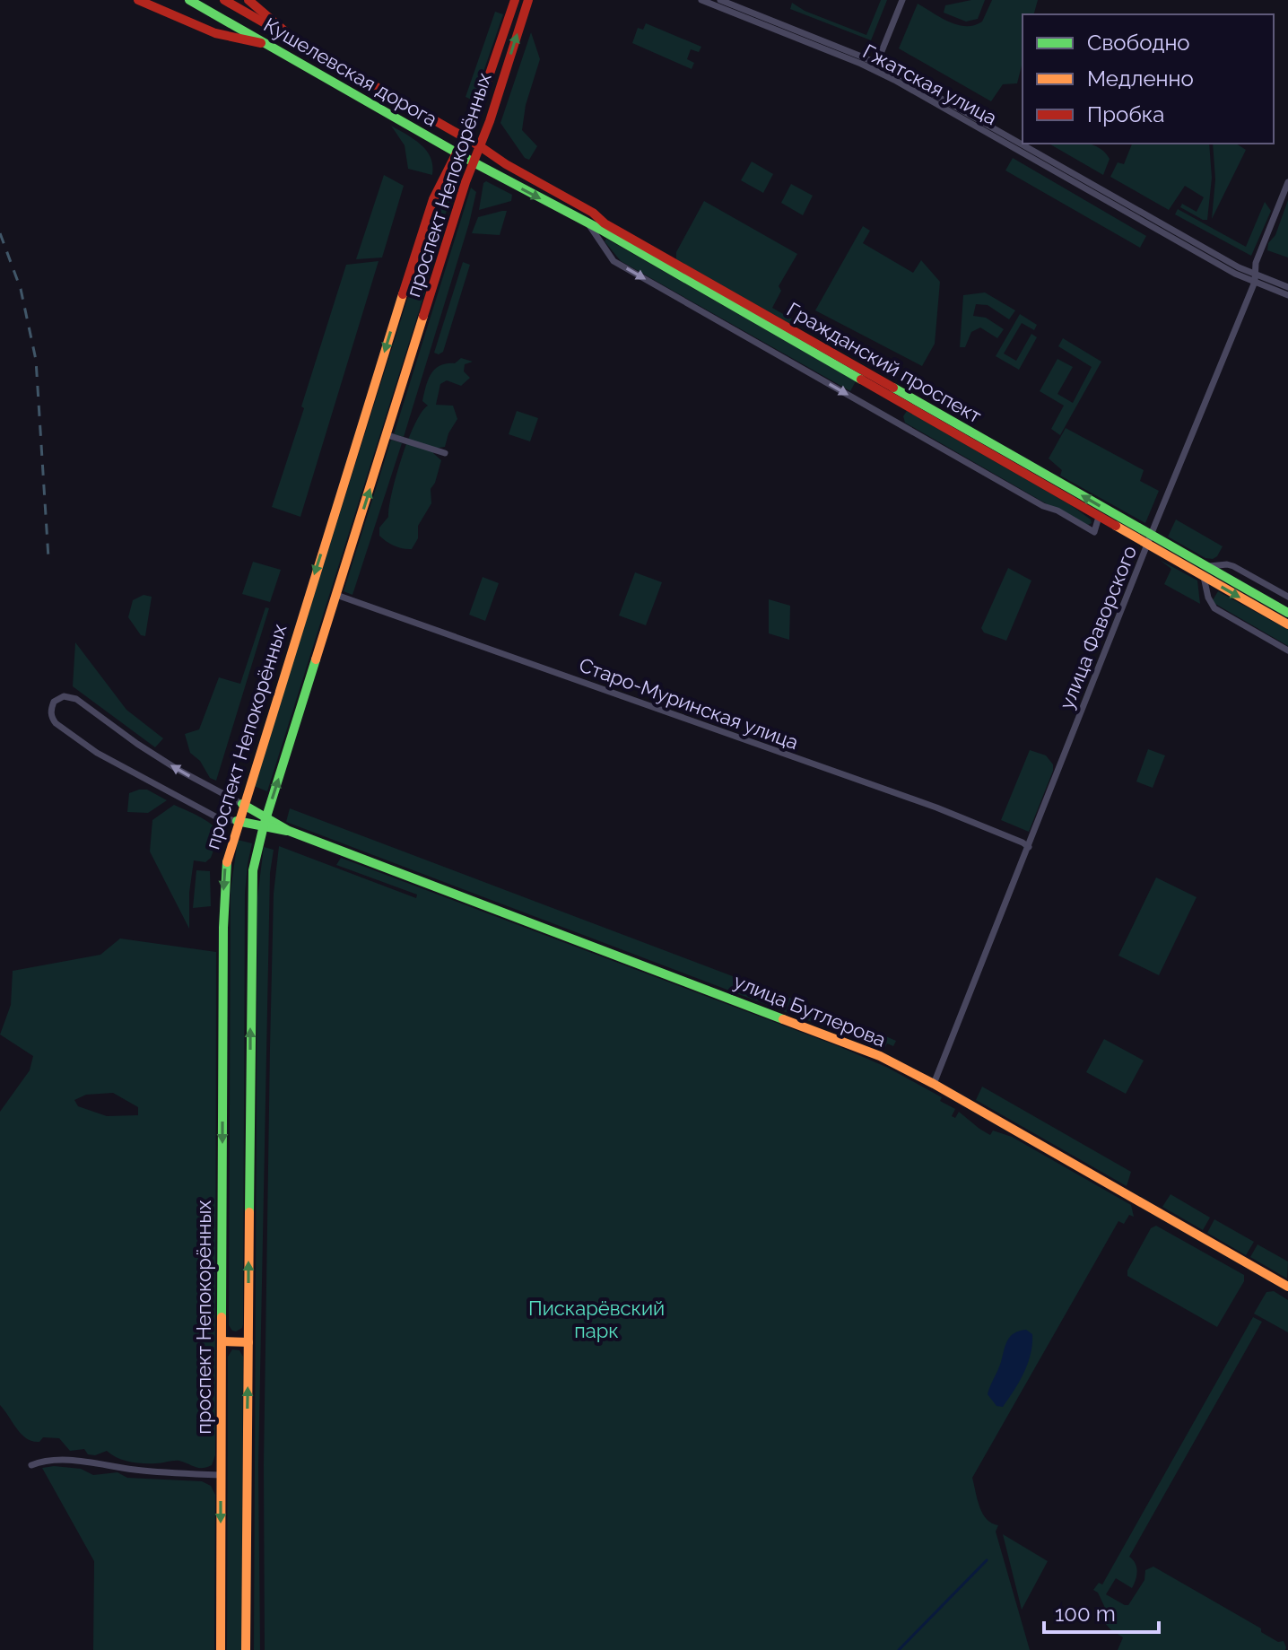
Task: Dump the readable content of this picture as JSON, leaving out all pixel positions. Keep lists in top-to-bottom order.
{
  "streets": {
    "main road": [
      "Кушелевская дорога",
      "проспект Непокорённых",
      "Гражданский проспект",
      "улица Бутлерова"
    ],
    "street": ["Гжатская улица", "улица Фаворского", "Старо-Муринская улица"]
  },
  "crossings": [
    ["Кушелевская дорога", "проспект Непокорённых"],
    ["Кушелевская дорога", "Гражданский проспект"],
    ["Гжатская улица", "улица Фаворского"],
    ["проспект Непокорённых", "Гражданский проспект"],
    ["проспект Непокорённых", "Старо-Муринская улица"],
    ["проспект Непокорённых", "улица Бутлерова"],
    ["Гражданский проспект", "улица Фаворского"],
    ["улица Фаворского", "Старо-Муринская улица"],
    ["улица Фаворского", "улица Бутлерова"]
  ],
  "parks": ["Пискарёвский парк"],
  "legend": ["Свободно", "Медленно", "Пробка"],
  "scale_bar": "100 m"
}
